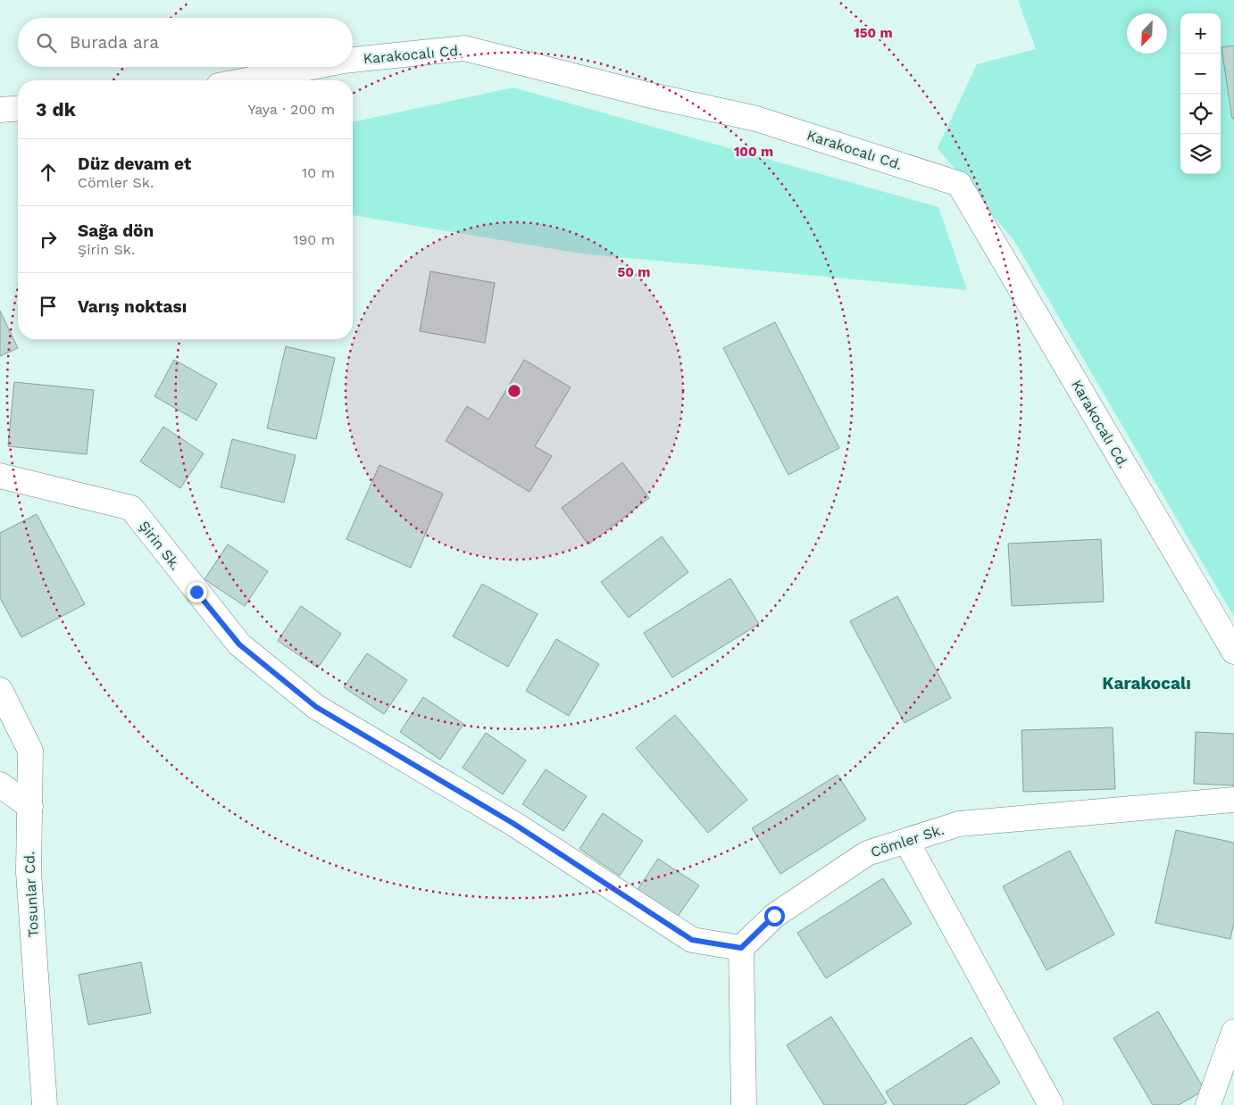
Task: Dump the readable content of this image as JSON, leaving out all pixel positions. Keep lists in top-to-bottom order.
{
  "streets": {
    "street": [
      "Karakocalı Cd.",
      "Şirin Sk.",
      "Cömler Sk.",
      "Tosunlar Cd."
    ]
  },
  "crossings": [
    ["Şirin Sk.", "Cömler Sk."]
  ],
  "districts": ["Karakocalı"],
  "north": "bottom left",
  "page": {
    "map_buttons": ["+", "−"],
    "search": "Burada ara",
    "heading": ["3 dk", "Yaya · 200 m"],
    "list": [
      ["Düz devam et", "Cömler Sk.", "10 m"],
      ["Sağa dön", "Şirin Sk.", "190 m"],
      "Varış noktası"
    ]
  },
  "rings": ["150 m", "100 m", "50 m"]
}
